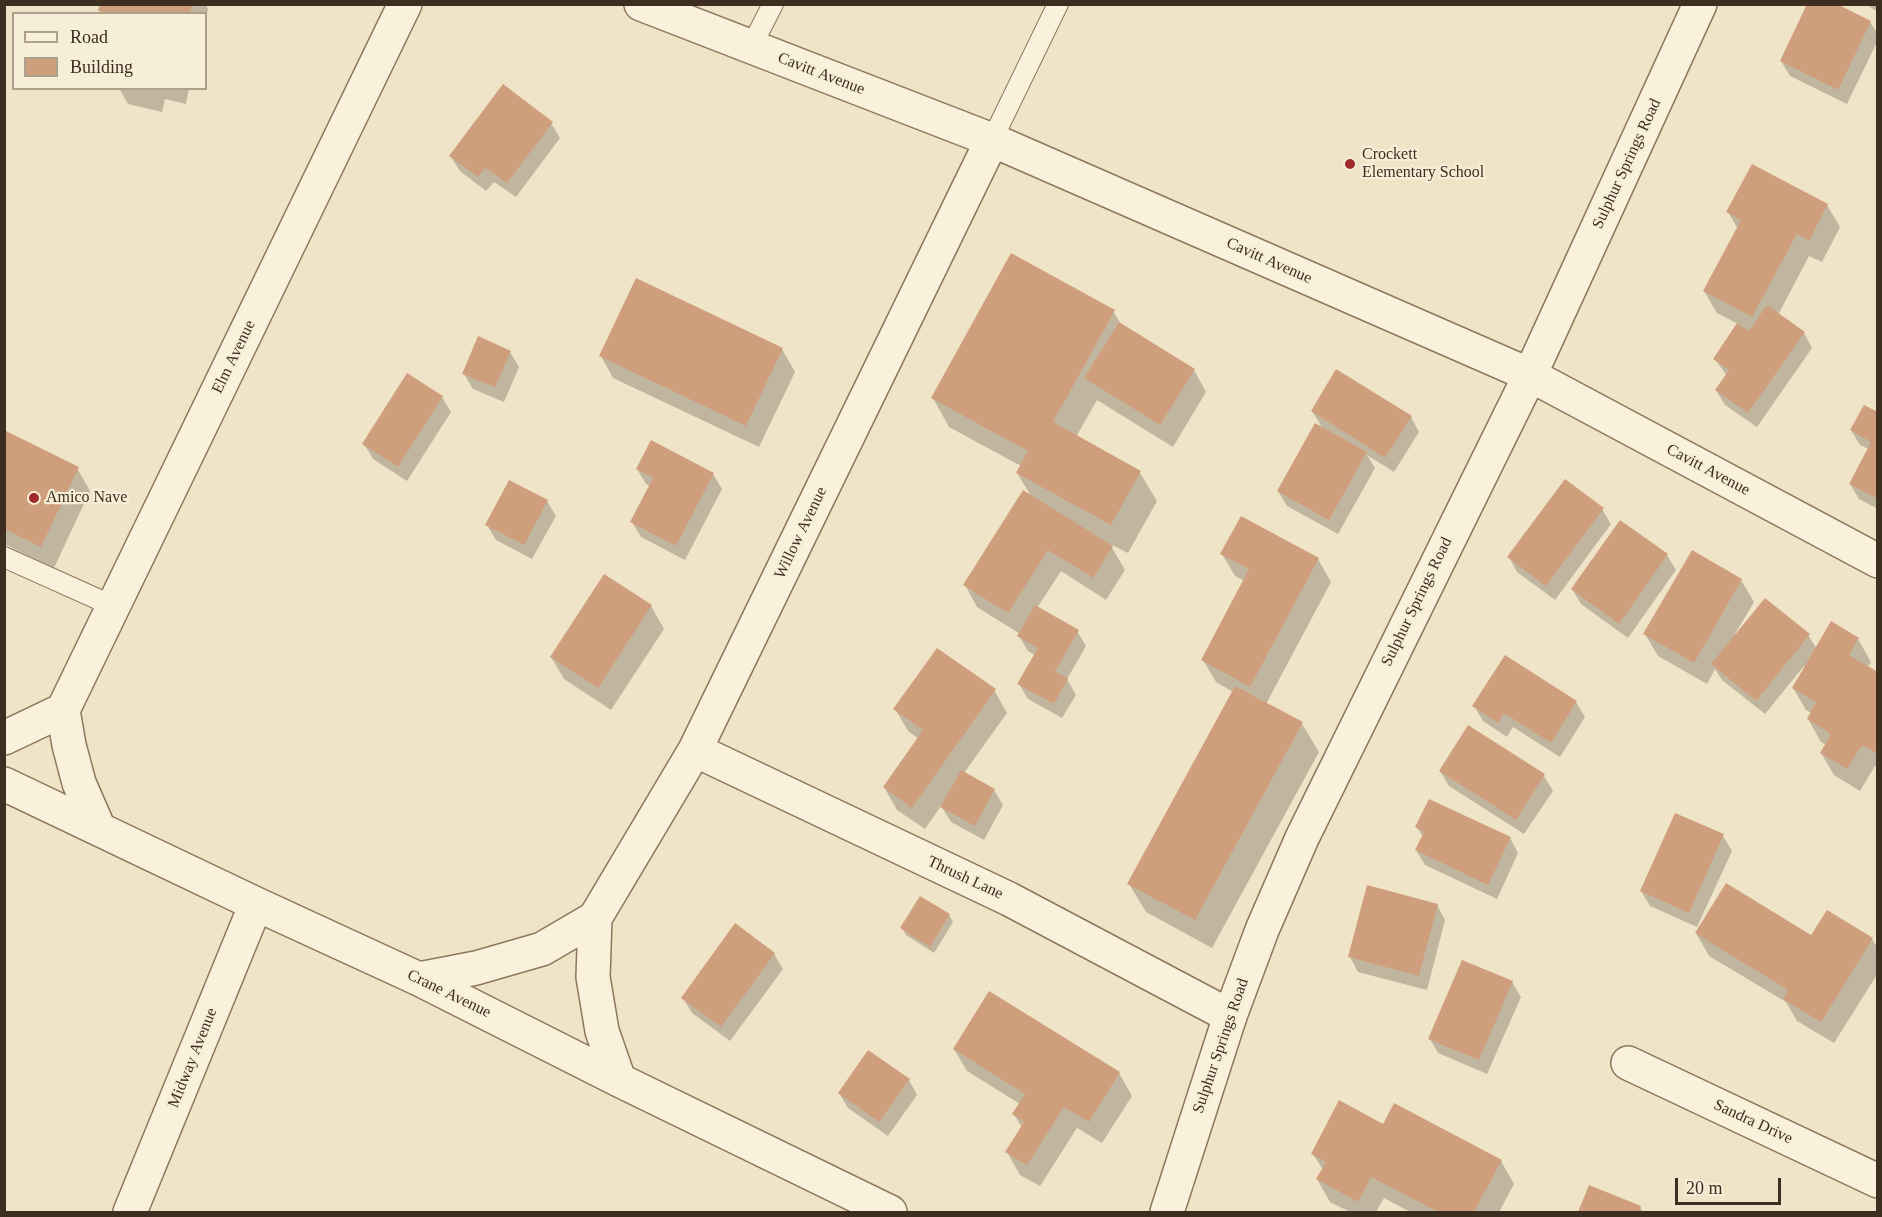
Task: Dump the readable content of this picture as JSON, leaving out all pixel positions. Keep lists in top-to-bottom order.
{
  "streets": {
    "street": [
      "Cavitt Avenue",
      "Sulphur Springs Road",
      "Elm Avenue",
      "Willow Avenue",
      "Thrush Lane",
      "Crane Avenue",
      "Midway Avenue",
      "Sandra Drive"
    ]
  },
  "crossings": [
    ["Cavitt Avenue", "Sulphur Springs Road"],
    ["Cavitt Avenue", "Willow Avenue"],
    ["Sulphur Springs Road", "Thrush Lane"],
    ["Willow Avenue", "Thrush Lane"],
    ["Willow Avenue", "Crane Avenue"],
    ["Crane Avenue", "Midway Avenue"]
  ],
  "places": ["Crockett Elementary School", "Amico Nave"],
  "legend": ["Road", "Building"],
  "scale_bar": "20 m"
}
